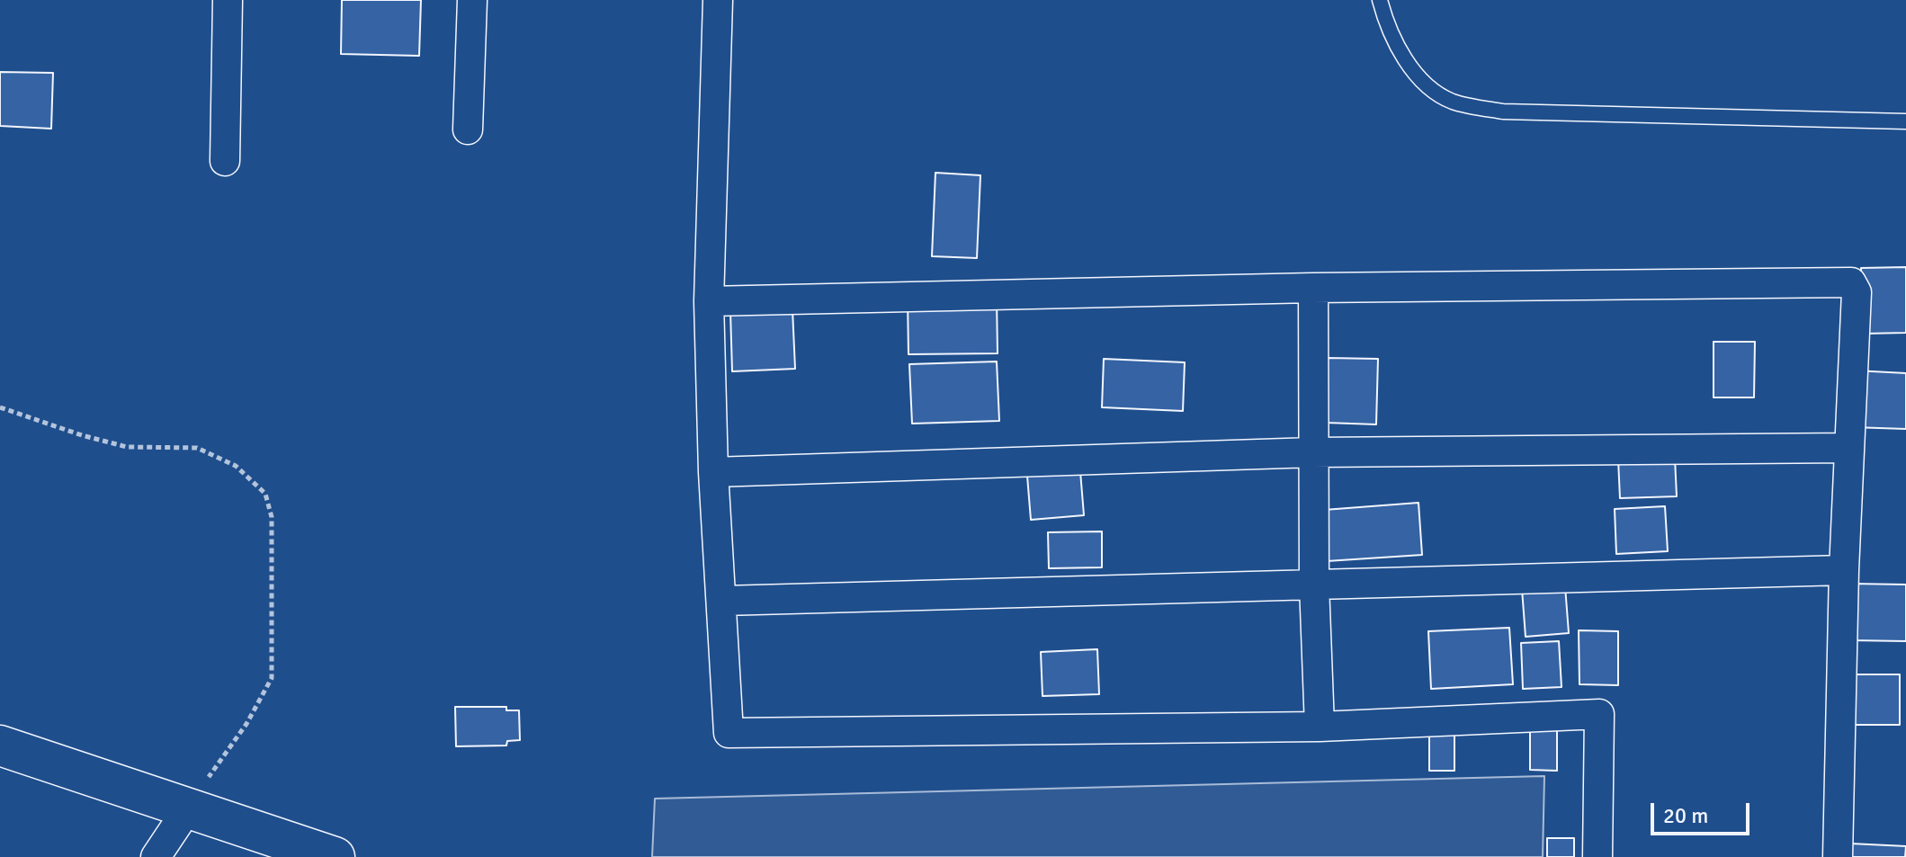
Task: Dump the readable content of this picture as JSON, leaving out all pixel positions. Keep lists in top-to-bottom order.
{
  "scale_bar": "20 m"
}
